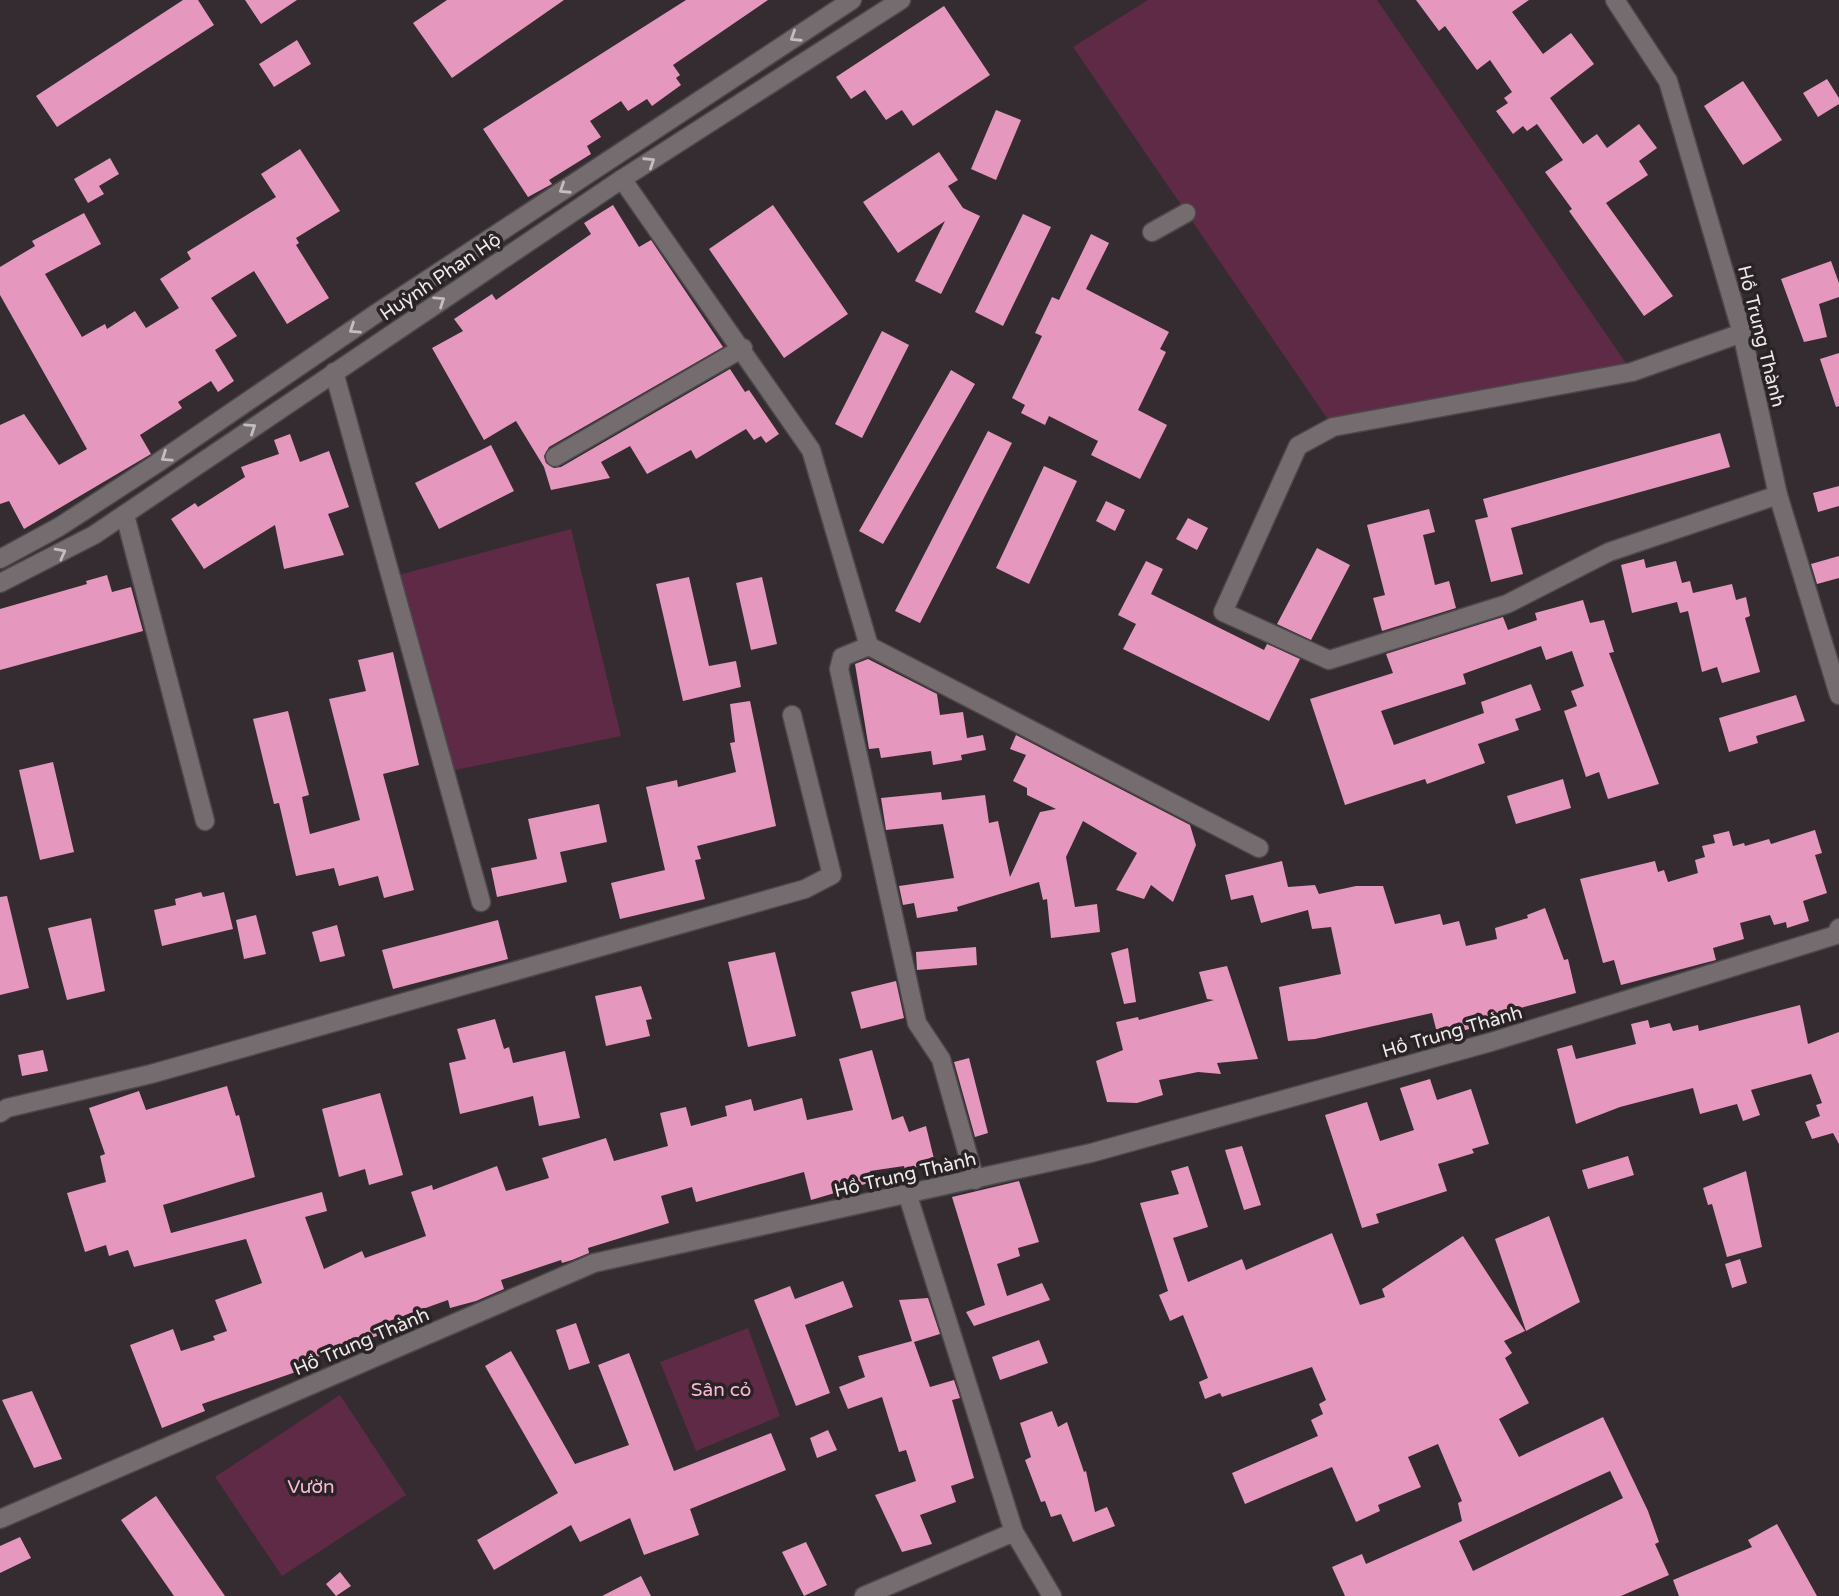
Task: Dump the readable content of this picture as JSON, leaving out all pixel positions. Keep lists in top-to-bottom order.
{
  "streets": {
    "street": ["Huỳnh Phan Hộ", "Hồ Trung Thành"]
  },
  "parks": ["Sân cỏ", "Vườn"]
}
